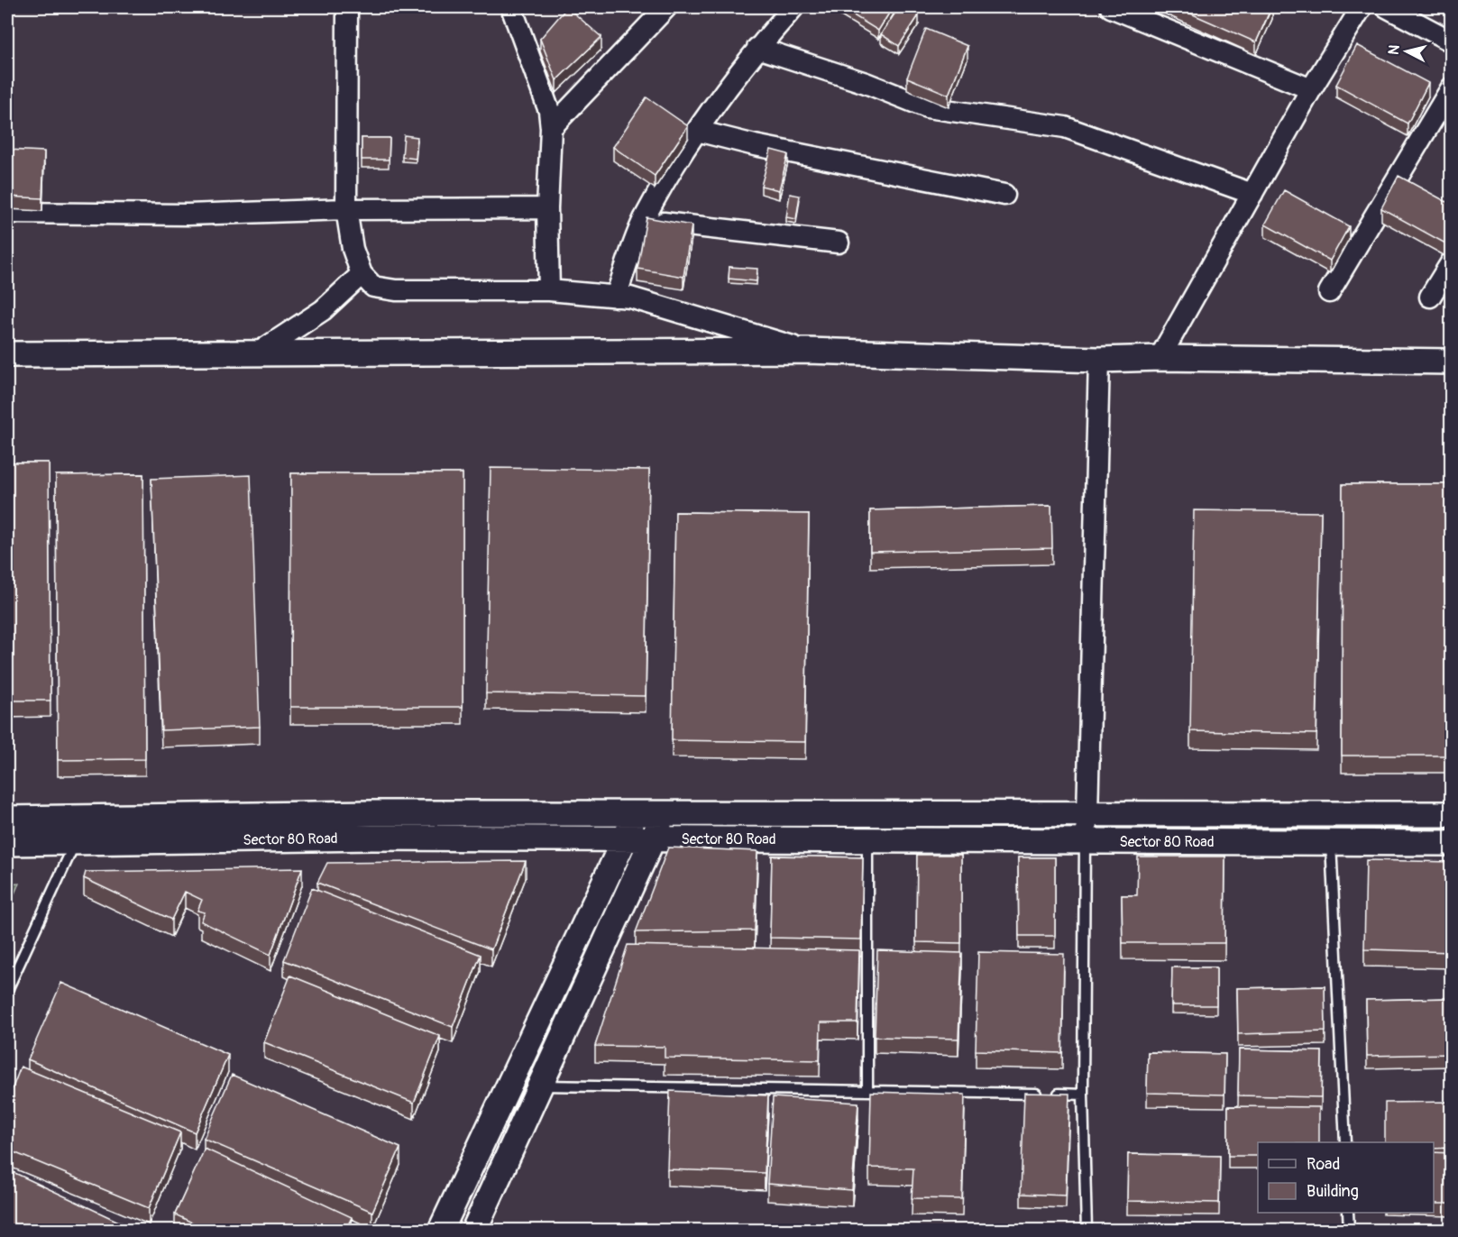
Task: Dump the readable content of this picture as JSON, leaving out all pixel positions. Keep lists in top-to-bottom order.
{
  "streets": {
    "street": ["Sector 80 Road"]
  },
  "legend": ["Road", "Building"],
  "north": "left"
}
